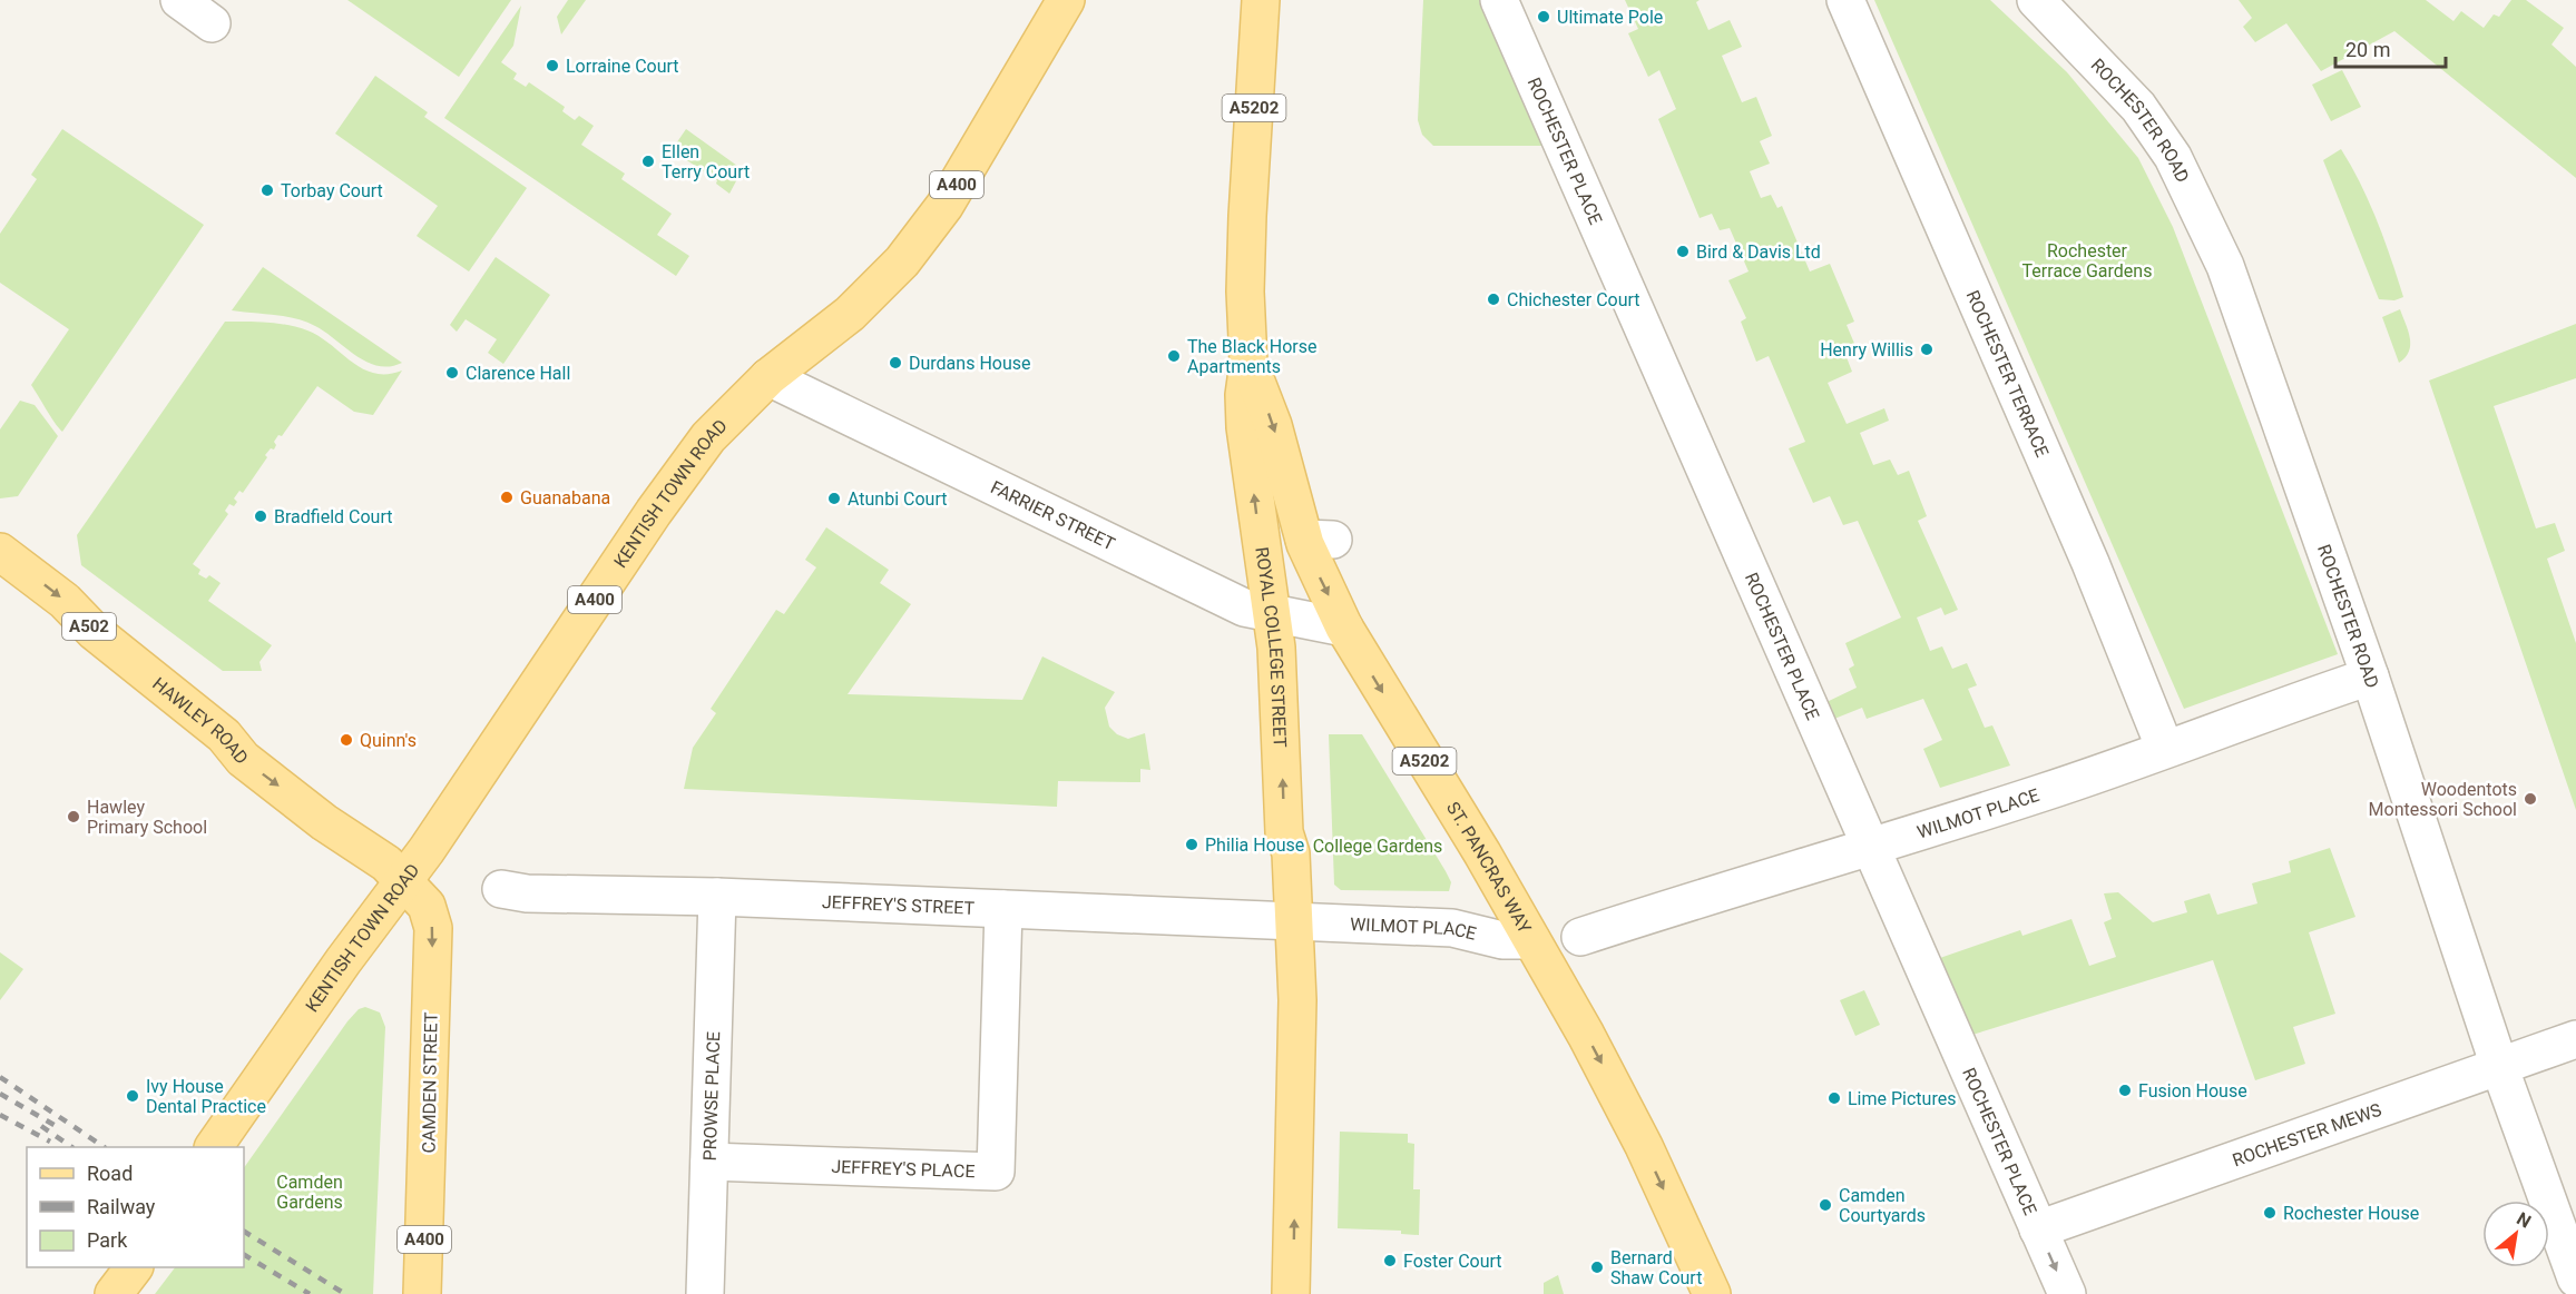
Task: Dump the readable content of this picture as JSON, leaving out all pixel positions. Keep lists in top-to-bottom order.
{
  "streets": {
    "main road": [
      "A5202",
      "A400",
      "KENTISH TOWN ROAD",
      "A502",
      "ROYAL COLLEGE STREET",
      "HAWLEY ROAD",
      "ST. PANCRAS WAY",
      "CAMDEN STREET"
    ],
    "street": [
      "ROCHESTER ROAD",
      "ROCHESTER PLACE",
      "ROCHESTER TERRACE",
      "FARRIER STREET",
      "WILMOT PLACE",
      "JEFFREY'S STREET",
      "PROWSE PLACE",
      "ROCHESTER MEWS",
      "JEFFREY'S PLACE"
    ]
  },
  "crossings": [
    ["ROCHESTER ROAD", "WILMOT PLACE"],
    ["ROCHESTER ROAD", "ROCHESTER MEWS"],
    ["ROCHESTER PLACE", "WILMOT PLACE"],
    ["ROCHESTER PLACE", "ROCHESTER MEWS"],
    ["ROCHESTER TERRACE", "WILMOT PLACE"],
    ["KENTISH TOWN ROAD", "FARRIER STREET"],
    ["KENTISH TOWN ROAD", "HAWLEY ROAD"],
    ["KENTISH TOWN ROAD", "CAMDEN STREET"],
    ["FARRIER STREET", "ROYAL COLLEGE STREET"],
    ["FARRIER STREET", "ST. PANCRAS WAY"],
    ["ROYAL COLLEGE STREET", "WILMOT PLACE"],
    ["ROYAL COLLEGE STREET", "ST. PANCRAS WAY"],
    ["ROYAL COLLEGE STREET", "JEFFREY'S STREET"],
    ["HAWLEY ROAD", "CAMDEN STREET"],
    ["WILMOT PLACE", "ST. PANCRAS WAY"],
    ["WILMOT PLACE", "JEFFREY'S STREET"],
    ["JEFFREY'S STREET", "PROWSE PLACE"],
    ["JEFFREY'S STREET", "JEFFREY'S PLACE"],
    ["PROWSE PLACE", "JEFFREY'S PLACE"]
  ],
  "one_way": [
    "ROYAL COLLEGE STREET",
    "HAWLEY ROAD",
    "ST. PANCRAS WAY",
    "CAMDEN STREET"
  ],
  "parks": ["Rochester Terrace Gardens", "College Gardens", "Camden Gardens"],
  "places": [
    "Ultimate Pole",
    "Lorraine Court",
    "Ellen Terry Court",
    "Torbay Court",
    "Bird & Davis Ltd",
    "Chichester Court",
    "Henry Willis",
    "The Black Horse Apartments",
    "Durdans House",
    "Clarence Hall",
    "Guanabana",
    "Atunbi Court",
    "Bradfield Court",
    "Quinn's",
    "Woodentots Montessori School",
    "Hawley Primary School",
    "Philia House",
    "Fusion House",
    "Ivy House Dental Practice",
    "Lime Pictures",
    "Camden Courtyards",
    "Rochester House",
    "Foster Court",
    "Bernard Shaw Court"
  ],
  "legend": ["Road", "Railway", "Park"],
  "scale_bar": "20 m",
  "north": "top right"
}
